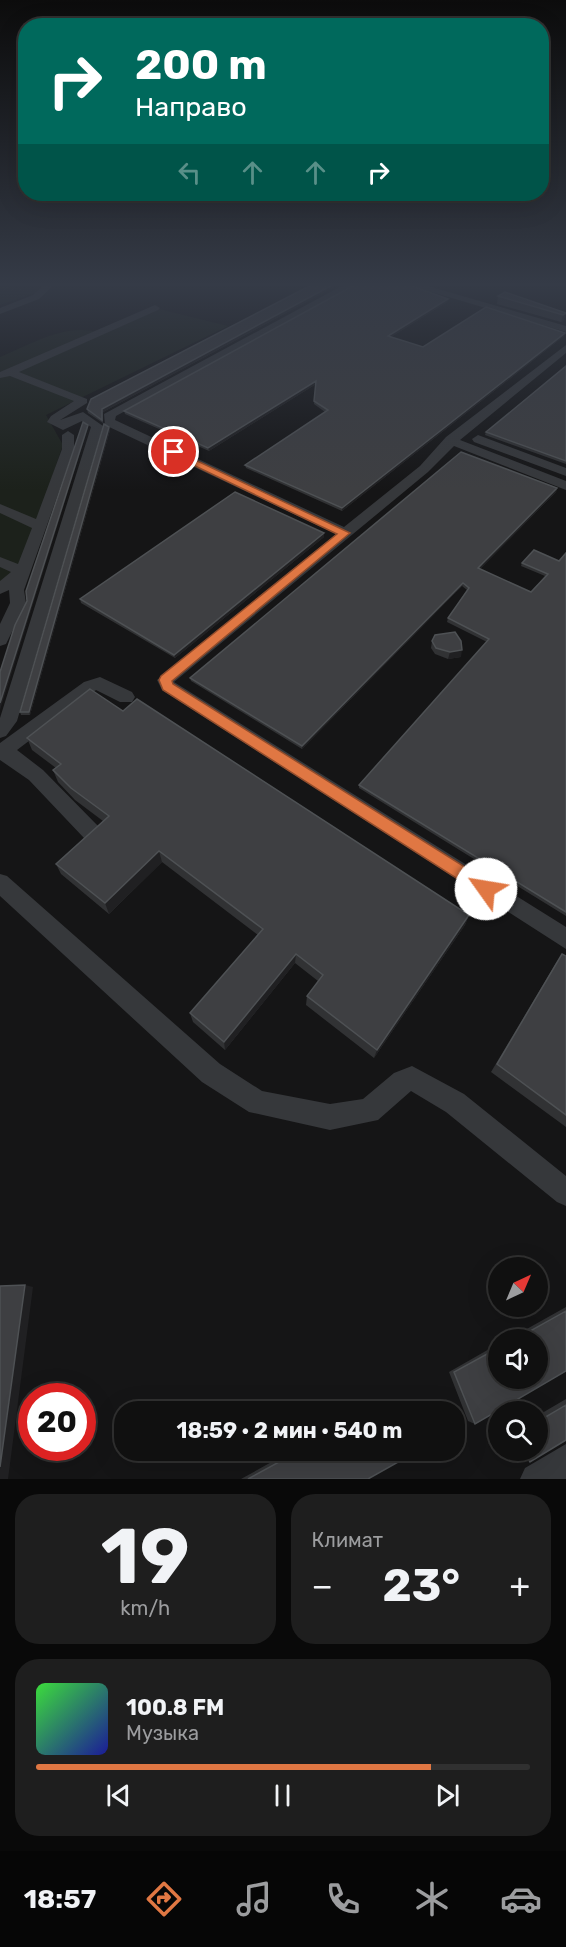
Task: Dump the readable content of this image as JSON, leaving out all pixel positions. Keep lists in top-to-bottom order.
{
  "north": "top right",
  "page": {
    "turn": ["200 m", "Направо"],
    "limit": "20",
    "trip": "18:59 · 2 мин · 540 m",
    "tile": [
      ["19", "km/h"],
      "Климат"
    ],
    "heat": ["−", "23°", "+"],
    "song": ["100.8 FM", "Музыка"],
    "tabs": "18:57"
  }
}
